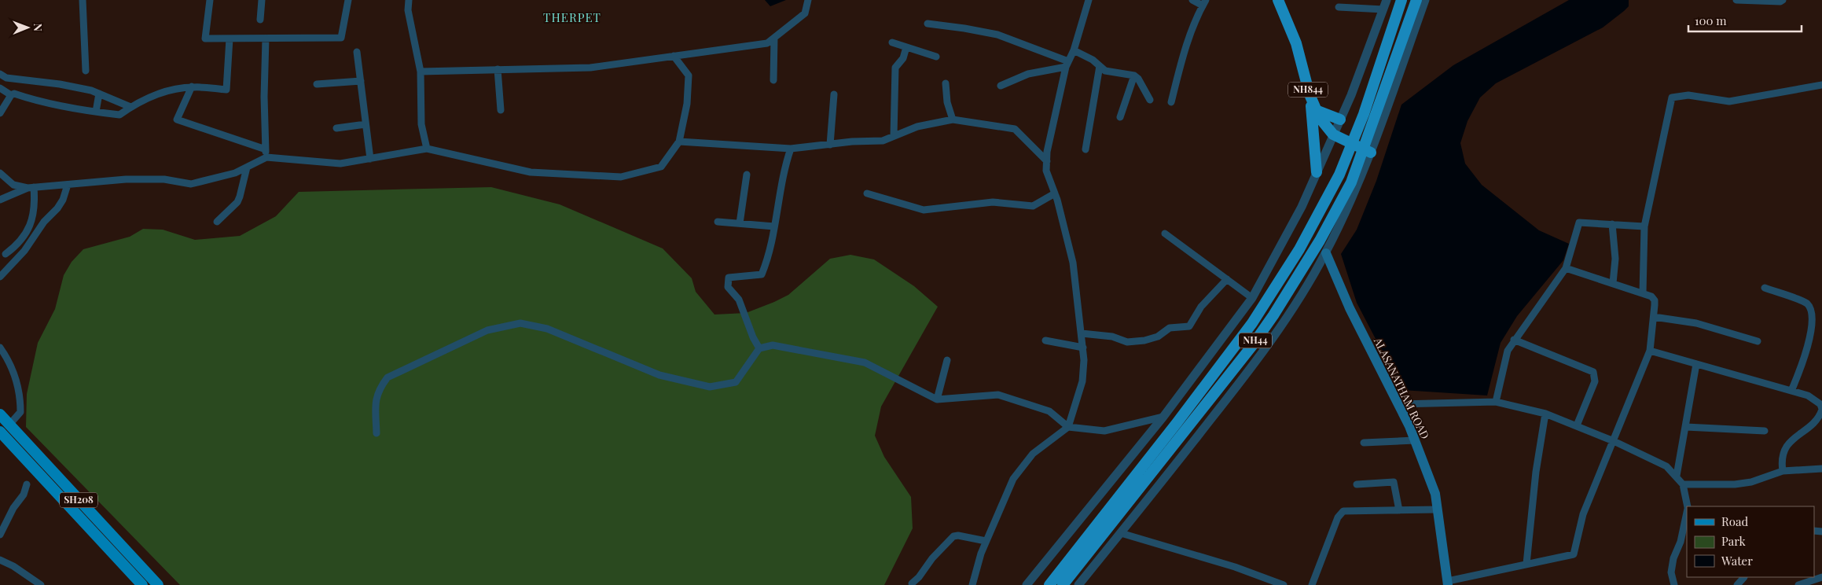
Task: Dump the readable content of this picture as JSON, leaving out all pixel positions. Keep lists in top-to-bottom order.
{
  "streets": {
    "highway": ["NH844", "NH44"],
    "main road": ["ALASANATHAM ROAD", "SH208"]
  },
  "districts": ["THERPET"],
  "legend": ["Road", "Park", "Water"],
  "scale_bar": "100 m",
  "north": "right"
}
